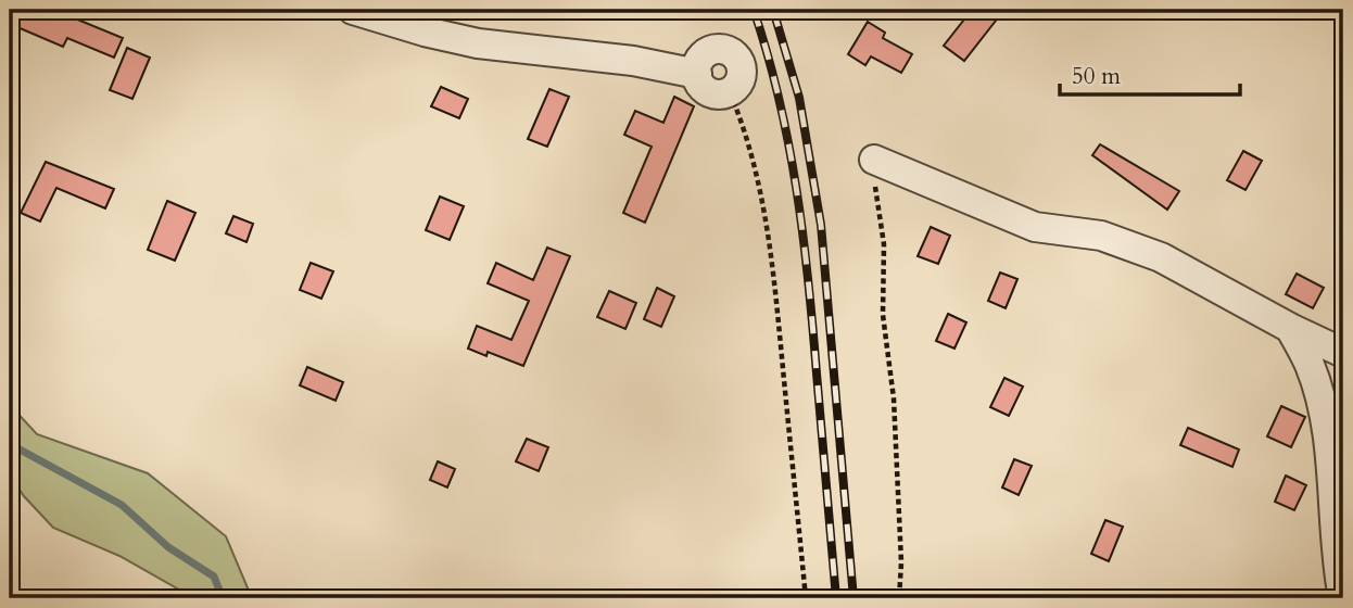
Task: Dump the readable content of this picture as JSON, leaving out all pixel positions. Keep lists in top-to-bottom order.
{
  "scale_bar": "50 m"
}
